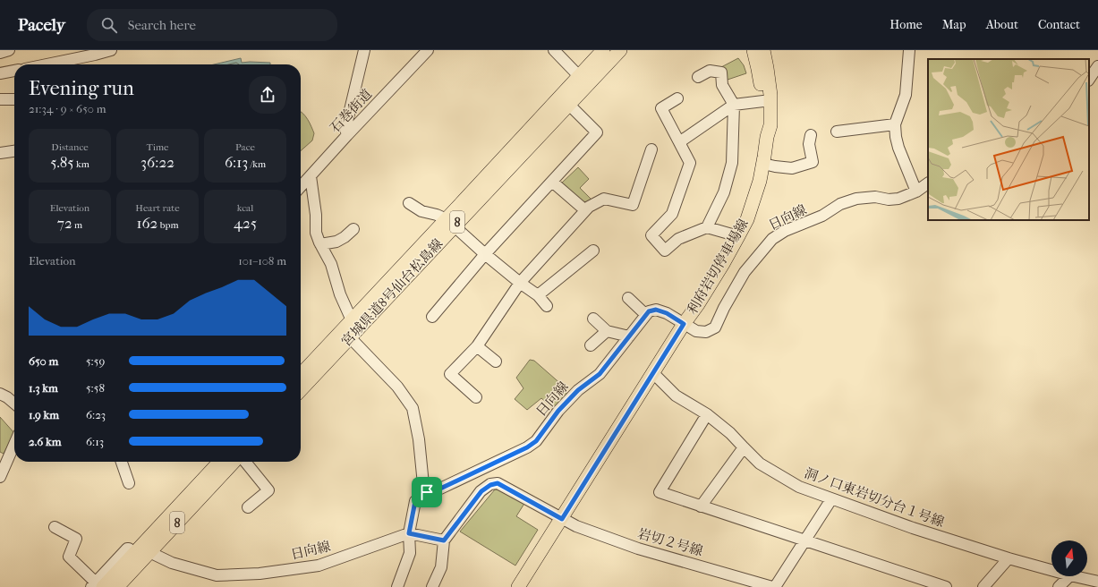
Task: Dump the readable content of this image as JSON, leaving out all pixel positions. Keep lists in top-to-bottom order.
{
  "streets": {
    "main road": ["8", "利府岩切停車場線", "宮城県道8号仙台松島線"],
    "street": [
      "石巻街道",
      "日向線",
      "洞ノ口東岩切分台１号線",
      "岩切２号線"
    ]
  },
  "crossings": [
    ["日向線", "8"],
    ["日向線", "利府岩切停車場線"],
    ["利府岩切停車場線", "洞ノ口東岩切分台１号線"],
    ["利府岩切停車場線", "岩切２号線"]
  ],
  "north": "top",
  "page": {
    "header": "Pacely",
    "search": "Search here",
    "nav": [
      "Home",
      "Map",
      "About",
      "Contact"
    ],
    "heading": ["Evening run", "21:34 · 9 × 650 m"],
    "stats": [
      ["Distance", "5.85 km"],
      ["Time", "36:22"],
      ["Pace", "6:13 /km"],
      ["Elevation", "72 m"],
      ["Heart rate", "162 bpm"],
      ["kcal", "425"]
    ],
    "chart": ["Elevation", "101–108 m"],
    "list": [
      {
        "name": "650 m",
        "note": "5:59"
      },
      {
        "name": "1.3 km",
        "note": "5:58"
      },
      {
        "name": "1.9 km",
        "note": "6:23"
      },
      {
        "name": "2.6 km",
        "note": "6:13"
      }
    ]
  }
}
